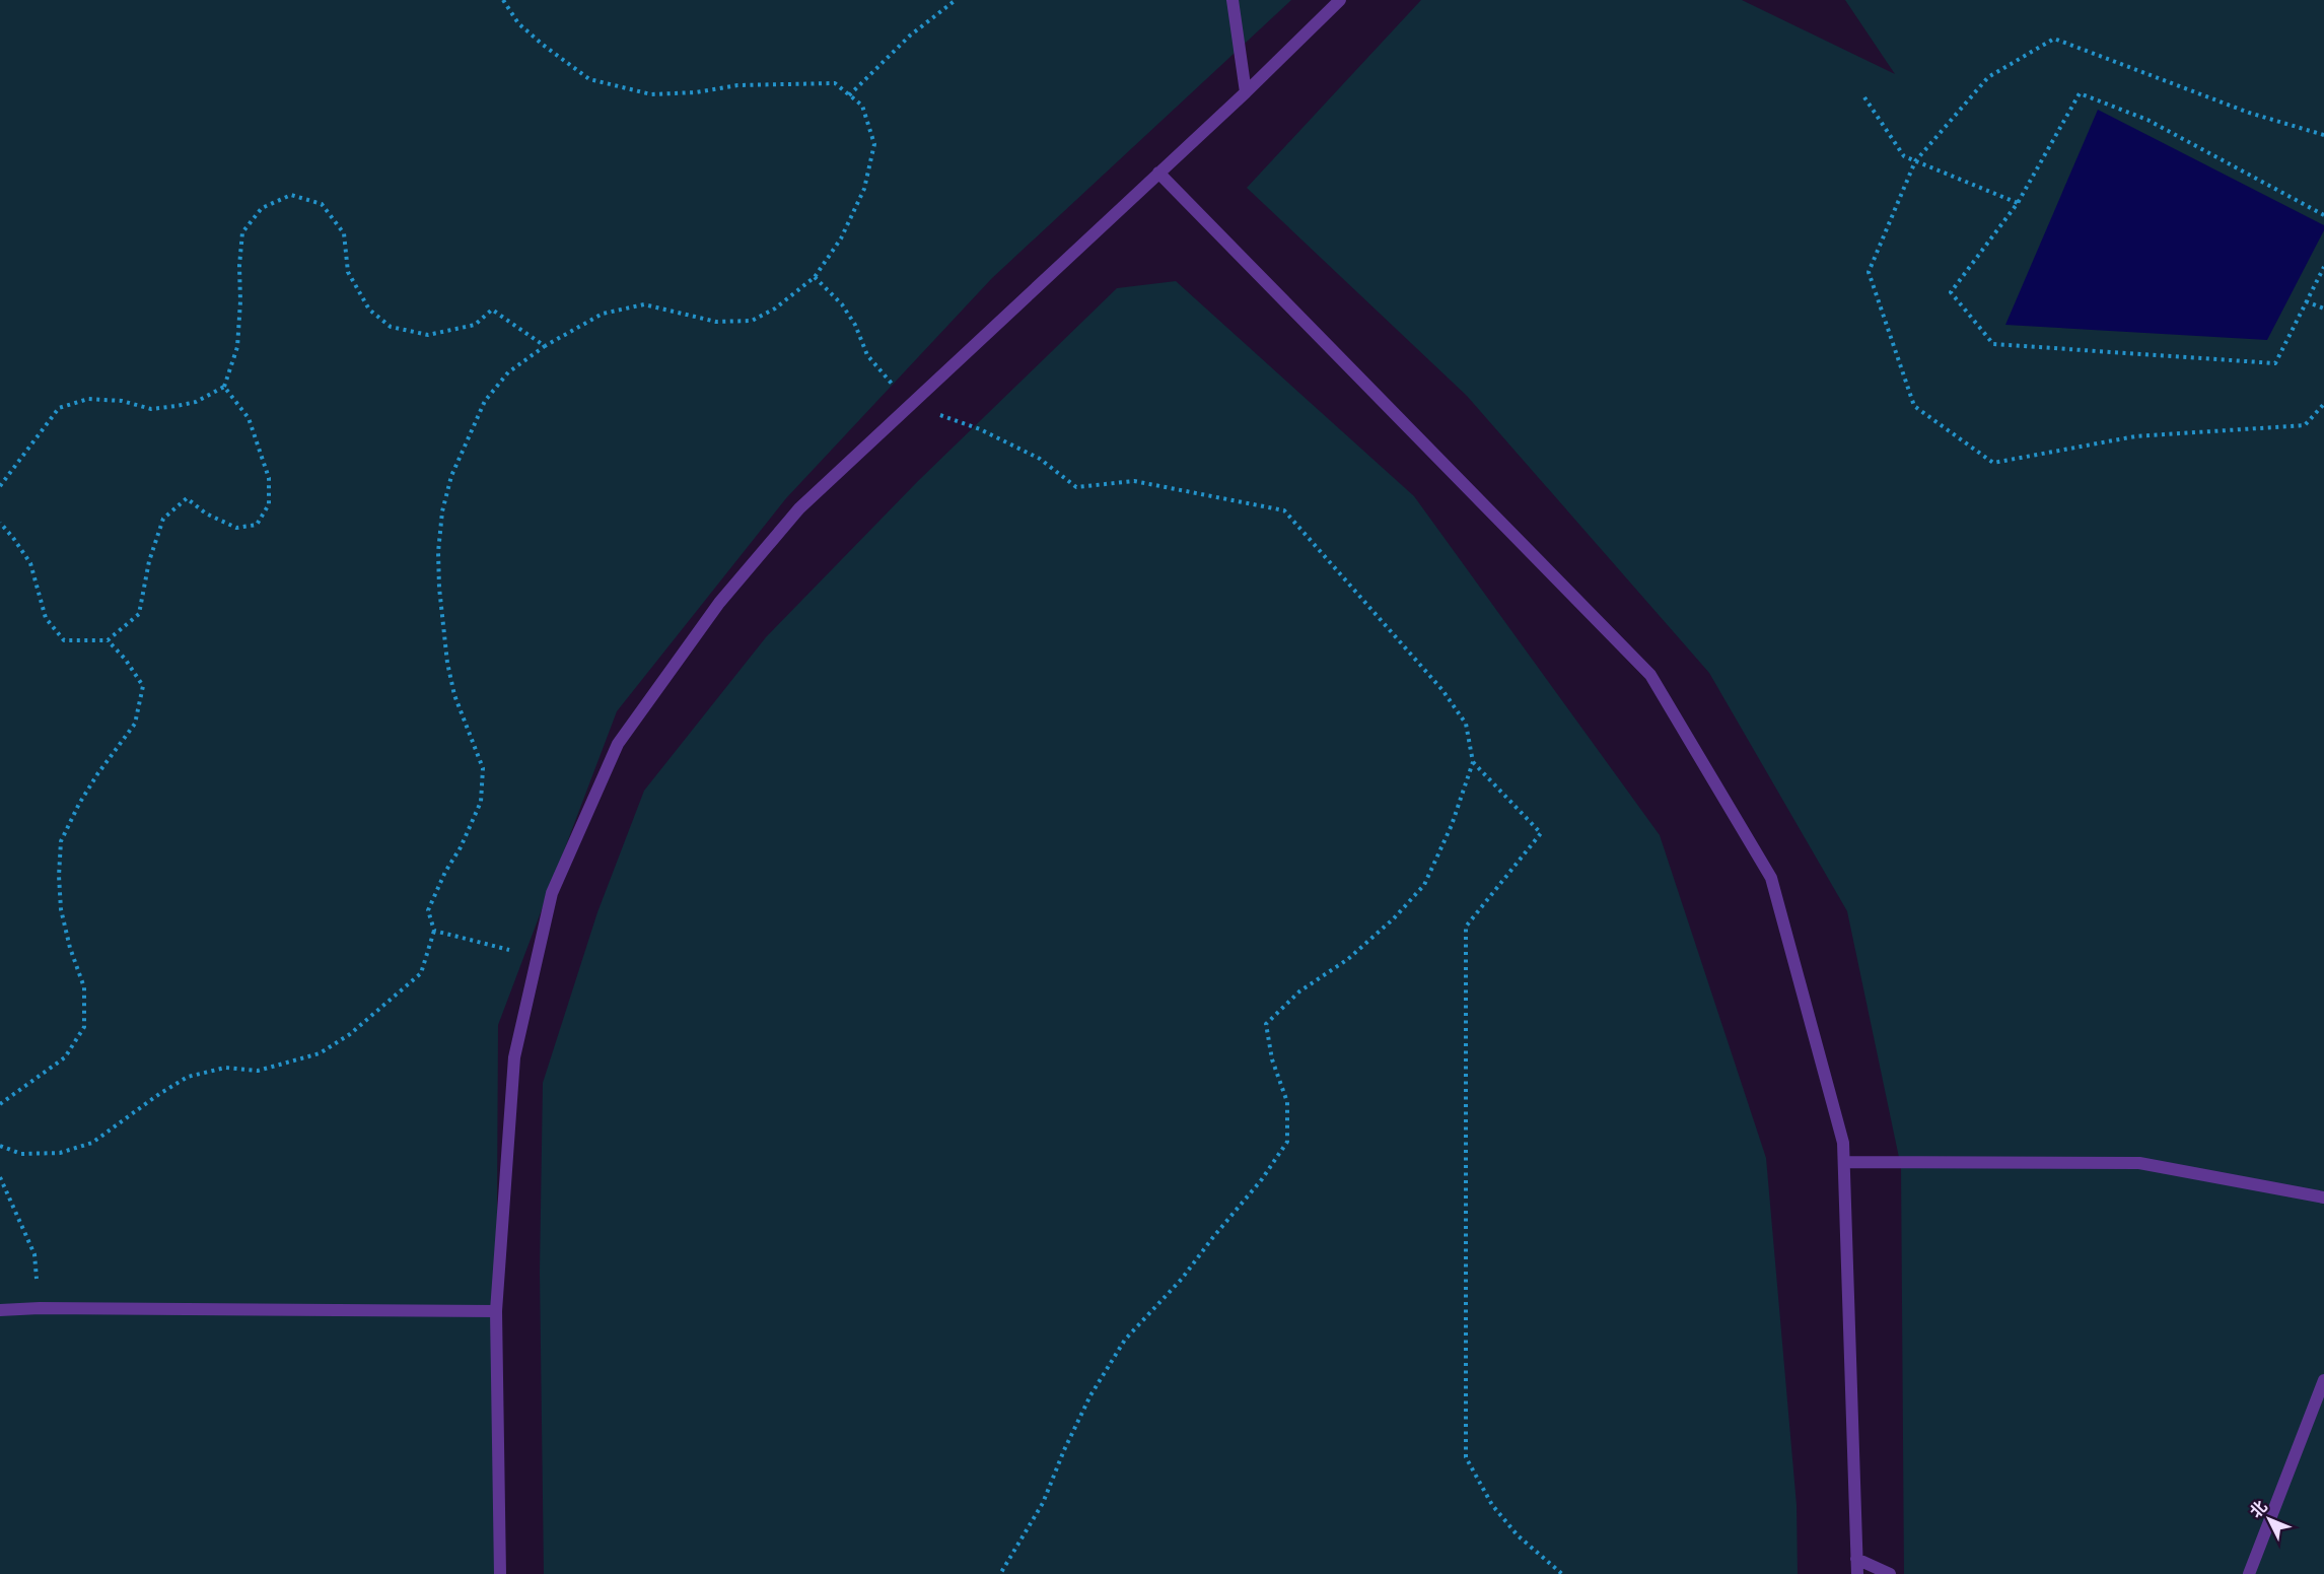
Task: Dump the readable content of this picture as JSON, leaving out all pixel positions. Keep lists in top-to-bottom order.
{
  "north": "top left"
}
